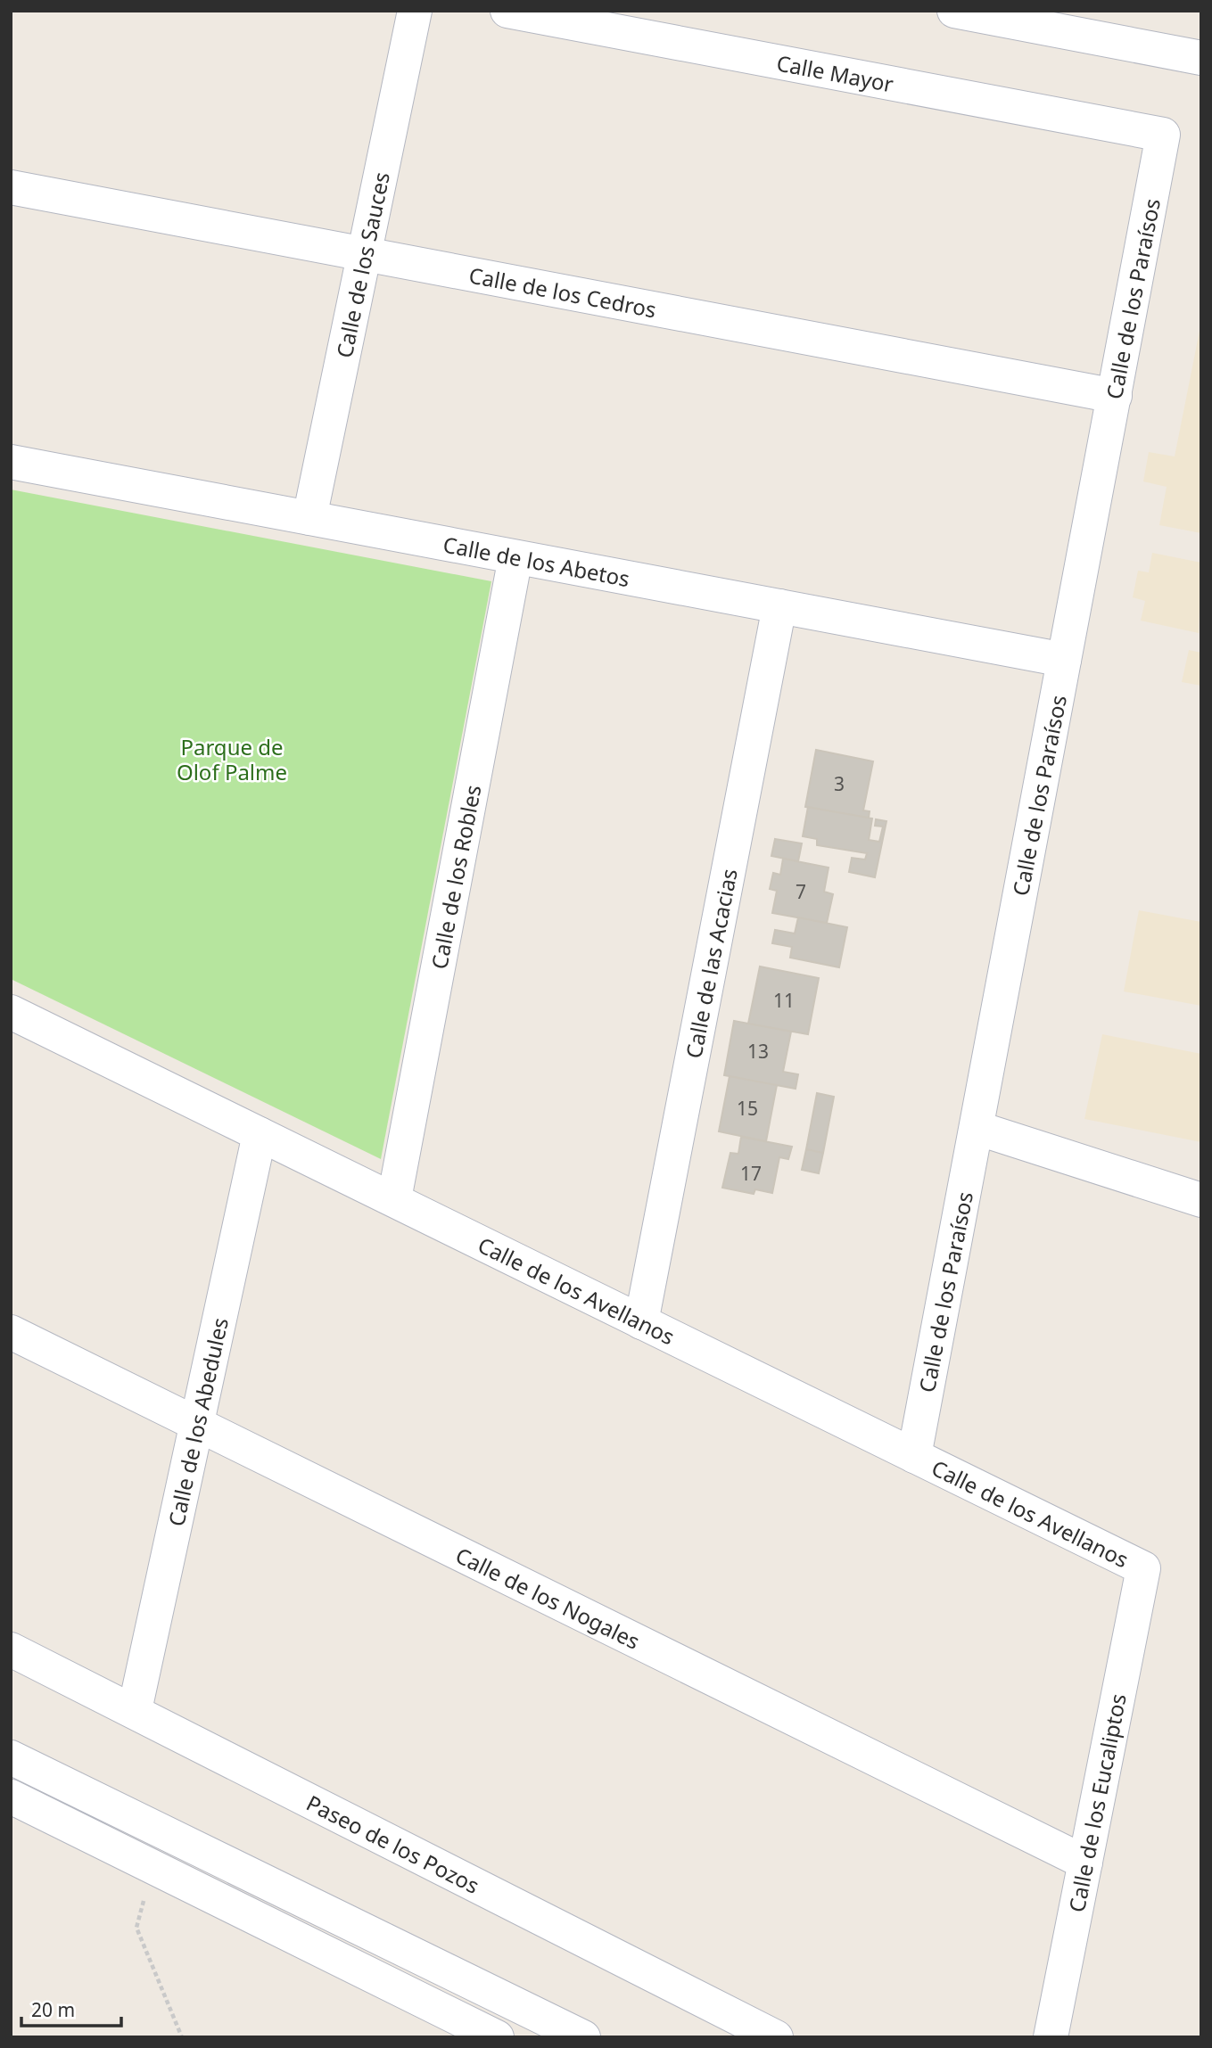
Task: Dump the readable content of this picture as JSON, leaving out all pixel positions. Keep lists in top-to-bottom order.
{
  "streets": {
    "street": [
      "Calle Mayor",
      "Calle de los Sauces",
      "Calle de los Cedros",
      "Calle de los Paraísos",
      "Calle de los Abetos",
      "Calle de los Robles",
      "Calle de las Acacias",
      "Calle de los Avellanos",
      "Calle de los Abedules",
      "Calle de los Nogales",
      "Calle de los Eucaliptos",
      "Paseo de los Pozos"
    ]
  },
  "crossings": [
    ["Calle Mayor", "Calle de los Paraísos"],
    ["Calle de los Sauces", "Calle de los Cedros"],
    ["Calle de los Sauces", "Calle de los Abetos"],
    ["Calle de los Cedros", "Calle de los Paraísos"],
    ["Calle de los Paraísos", "Calle de los Abetos"],
    ["Calle de los Paraísos", "Calle de los Avellanos"],
    ["Calle de los Abetos", "Calle de los Robles"],
    ["Calle de los Abetos", "Calle de las Acacias"],
    ["Calle de los Robles", "Calle de los Avellanos"],
    ["Calle de las Acacias", "Calle de los Avellanos"],
    ["Calle de los Avellanos", "Calle de los Abedules"],
    ["Calle de los Avellanos", "Calle de los Eucaliptos"],
    ["Calle de los Abedules", "Calle de los Nogales"],
    ["Calle de los Abedules", "Paseo de los Pozos"],
    ["Calle de los Nogales", "Calle de los Eucaliptos"]
  ],
  "parks": ["Parque de Olof Palme"],
  "house_numbers": [
    "3",
    "7",
    "11",
    "13",
    "15",
    "17"
  ],
  "scale_bar": "20 m"
}
